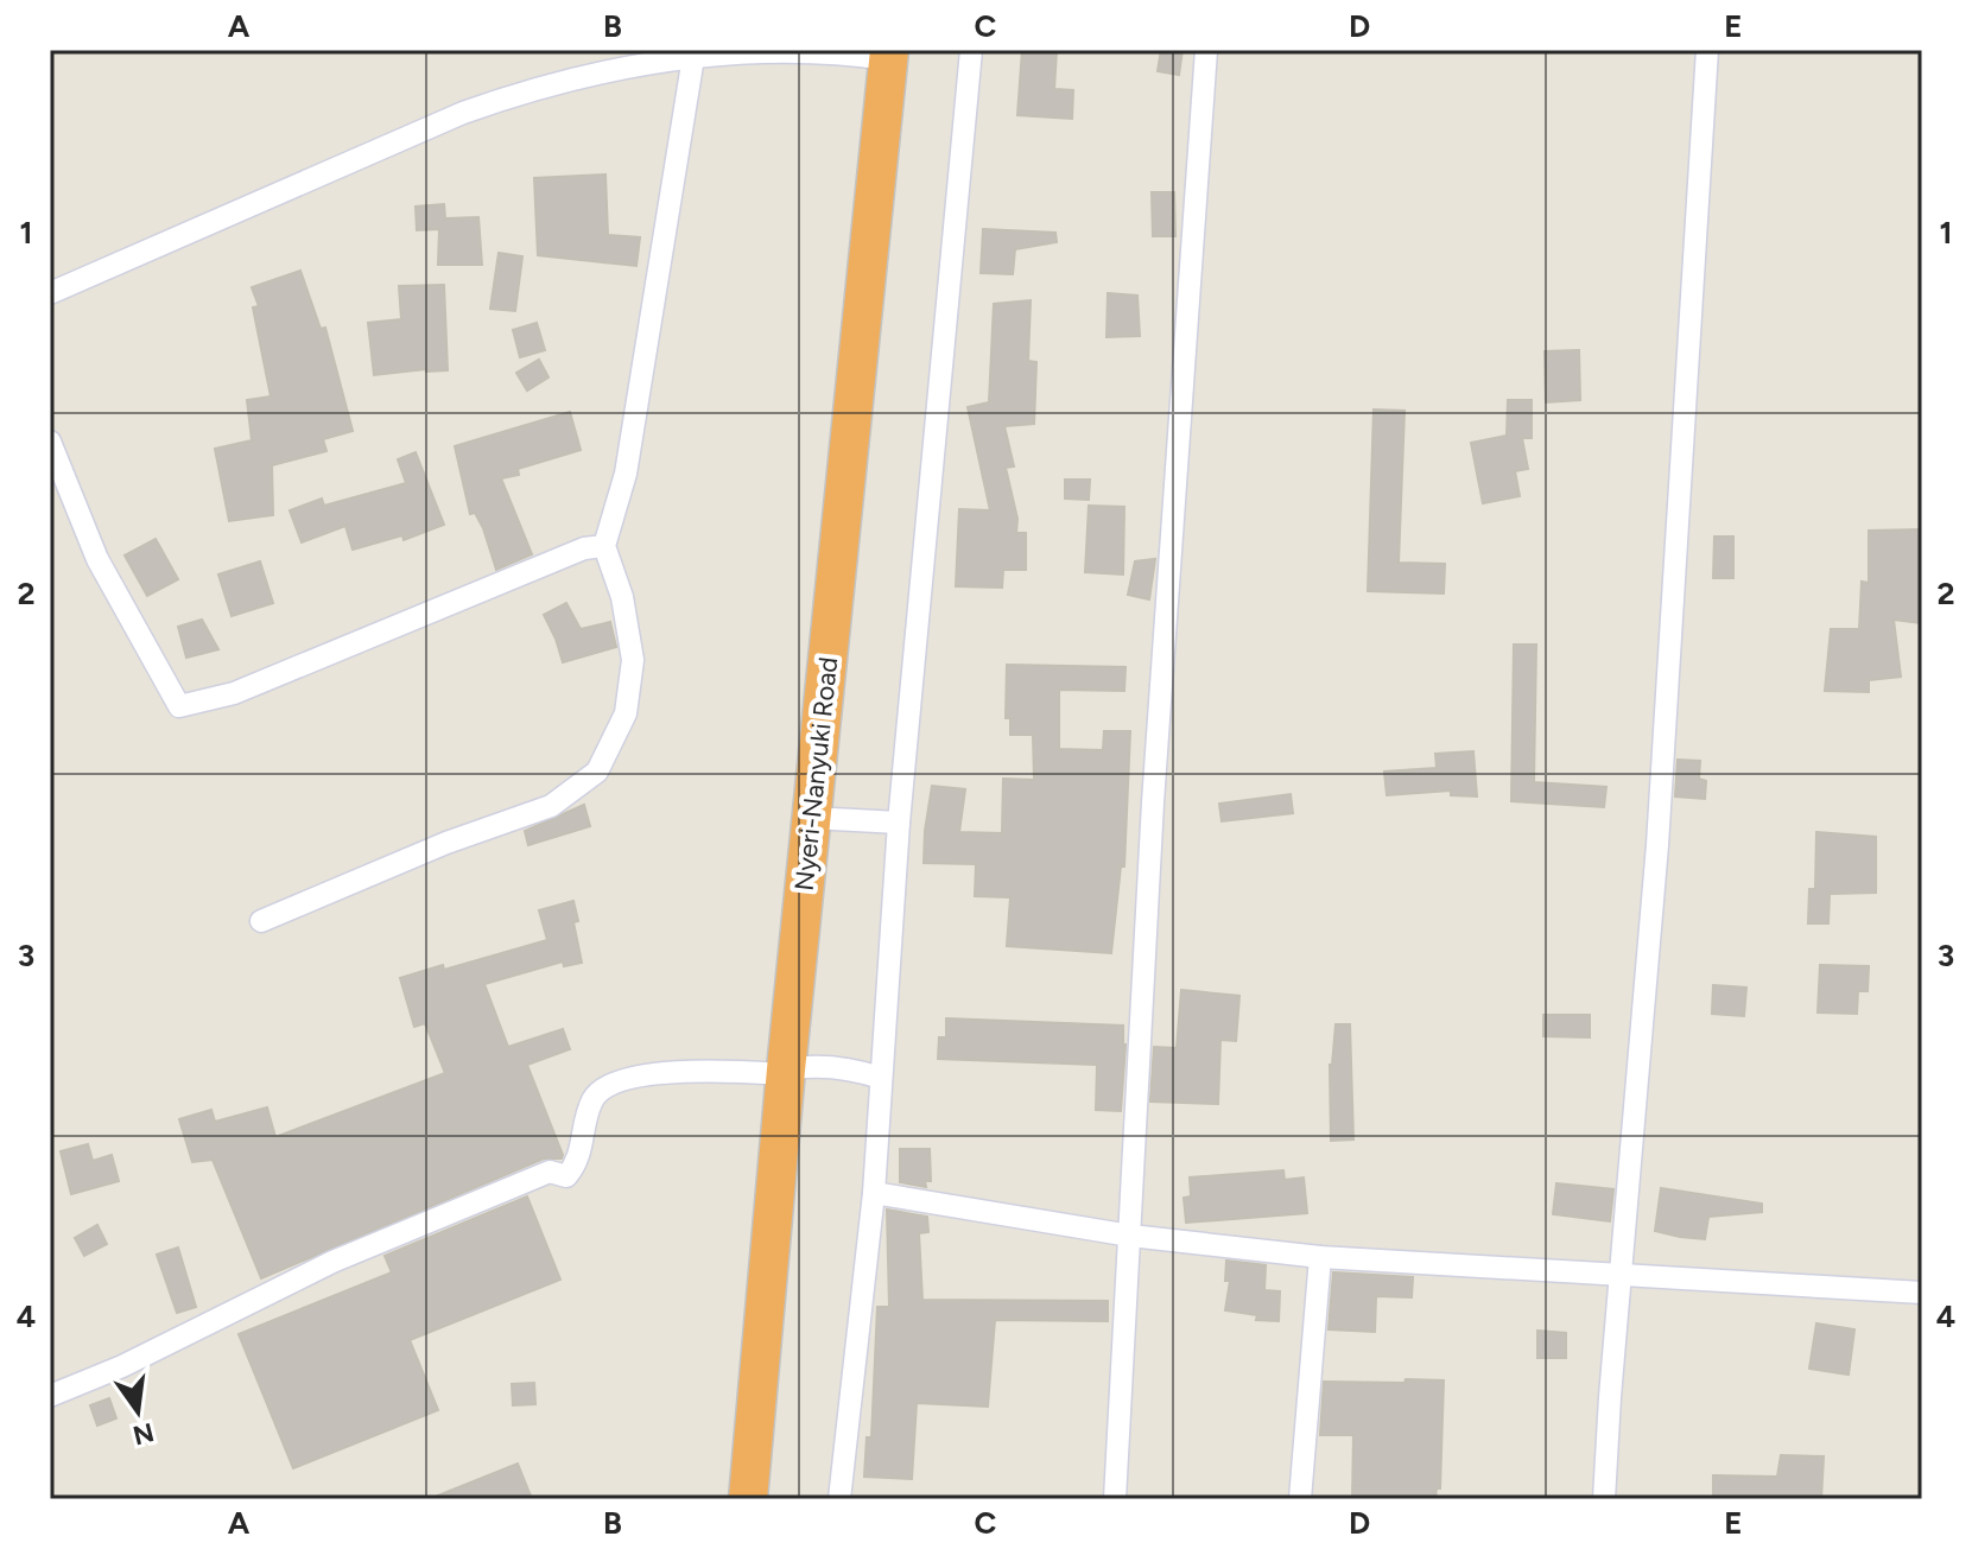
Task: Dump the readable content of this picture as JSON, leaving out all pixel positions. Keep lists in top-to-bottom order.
{
  "streets": {
    "highway": ["Nyeri-Nanyuki Road"]
  },
  "north": "bottom",
  "grid": {
    "columns": [
      "A",
      "B",
      "C",
      "D",
      "E"
    ],
    "rows": [
      "1",
      "2",
      "3",
      "4"
    ]
  }
}
